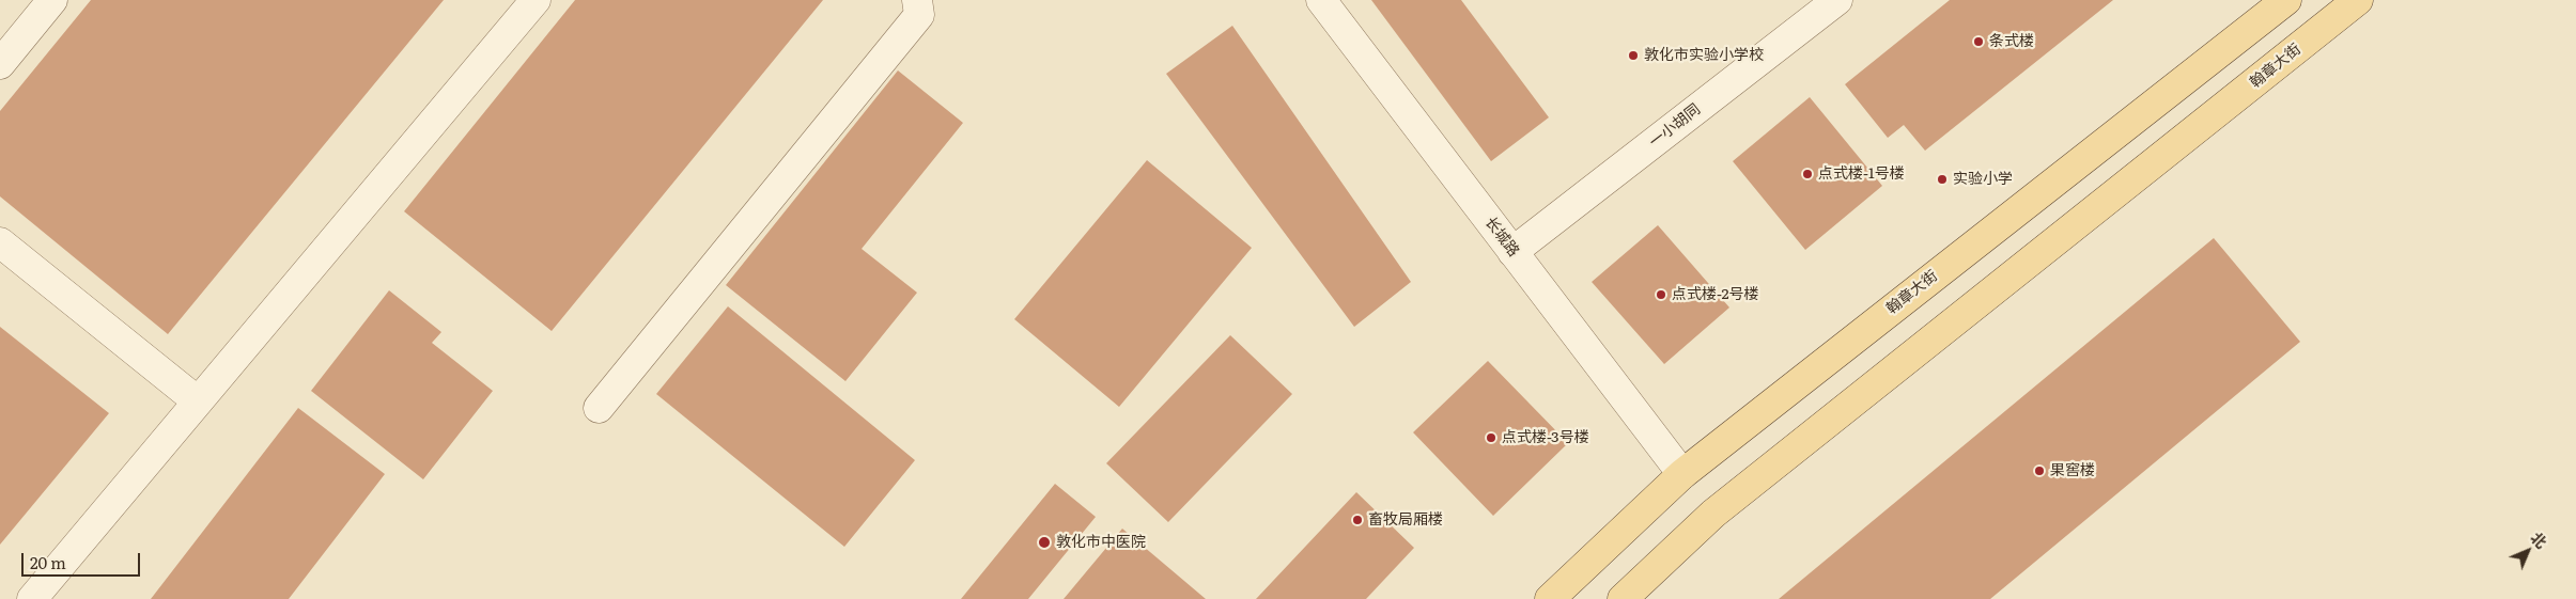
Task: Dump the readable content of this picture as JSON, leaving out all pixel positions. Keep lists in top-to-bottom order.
{
  "streets": {
    "main road": ["翰章大街"],
    "street": ["一小胡同", "长城路"]
  },
  "crossings": [
    ["翰章大街", "长城路"],
    ["一小胡同", "长城路"]
  ],
  "places": [
    "条式楼",
    "敦化市实验小学校",
    "点式楼-1号楼",
    "实验小学",
    "点式楼-2号楼",
    "点式楼-3号楼",
    "果窖楼",
    "畜牧局厢楼",
    "敦化市中医院"
  ],
  "scale_bar": "20 m",
  "north": "top right"
}
